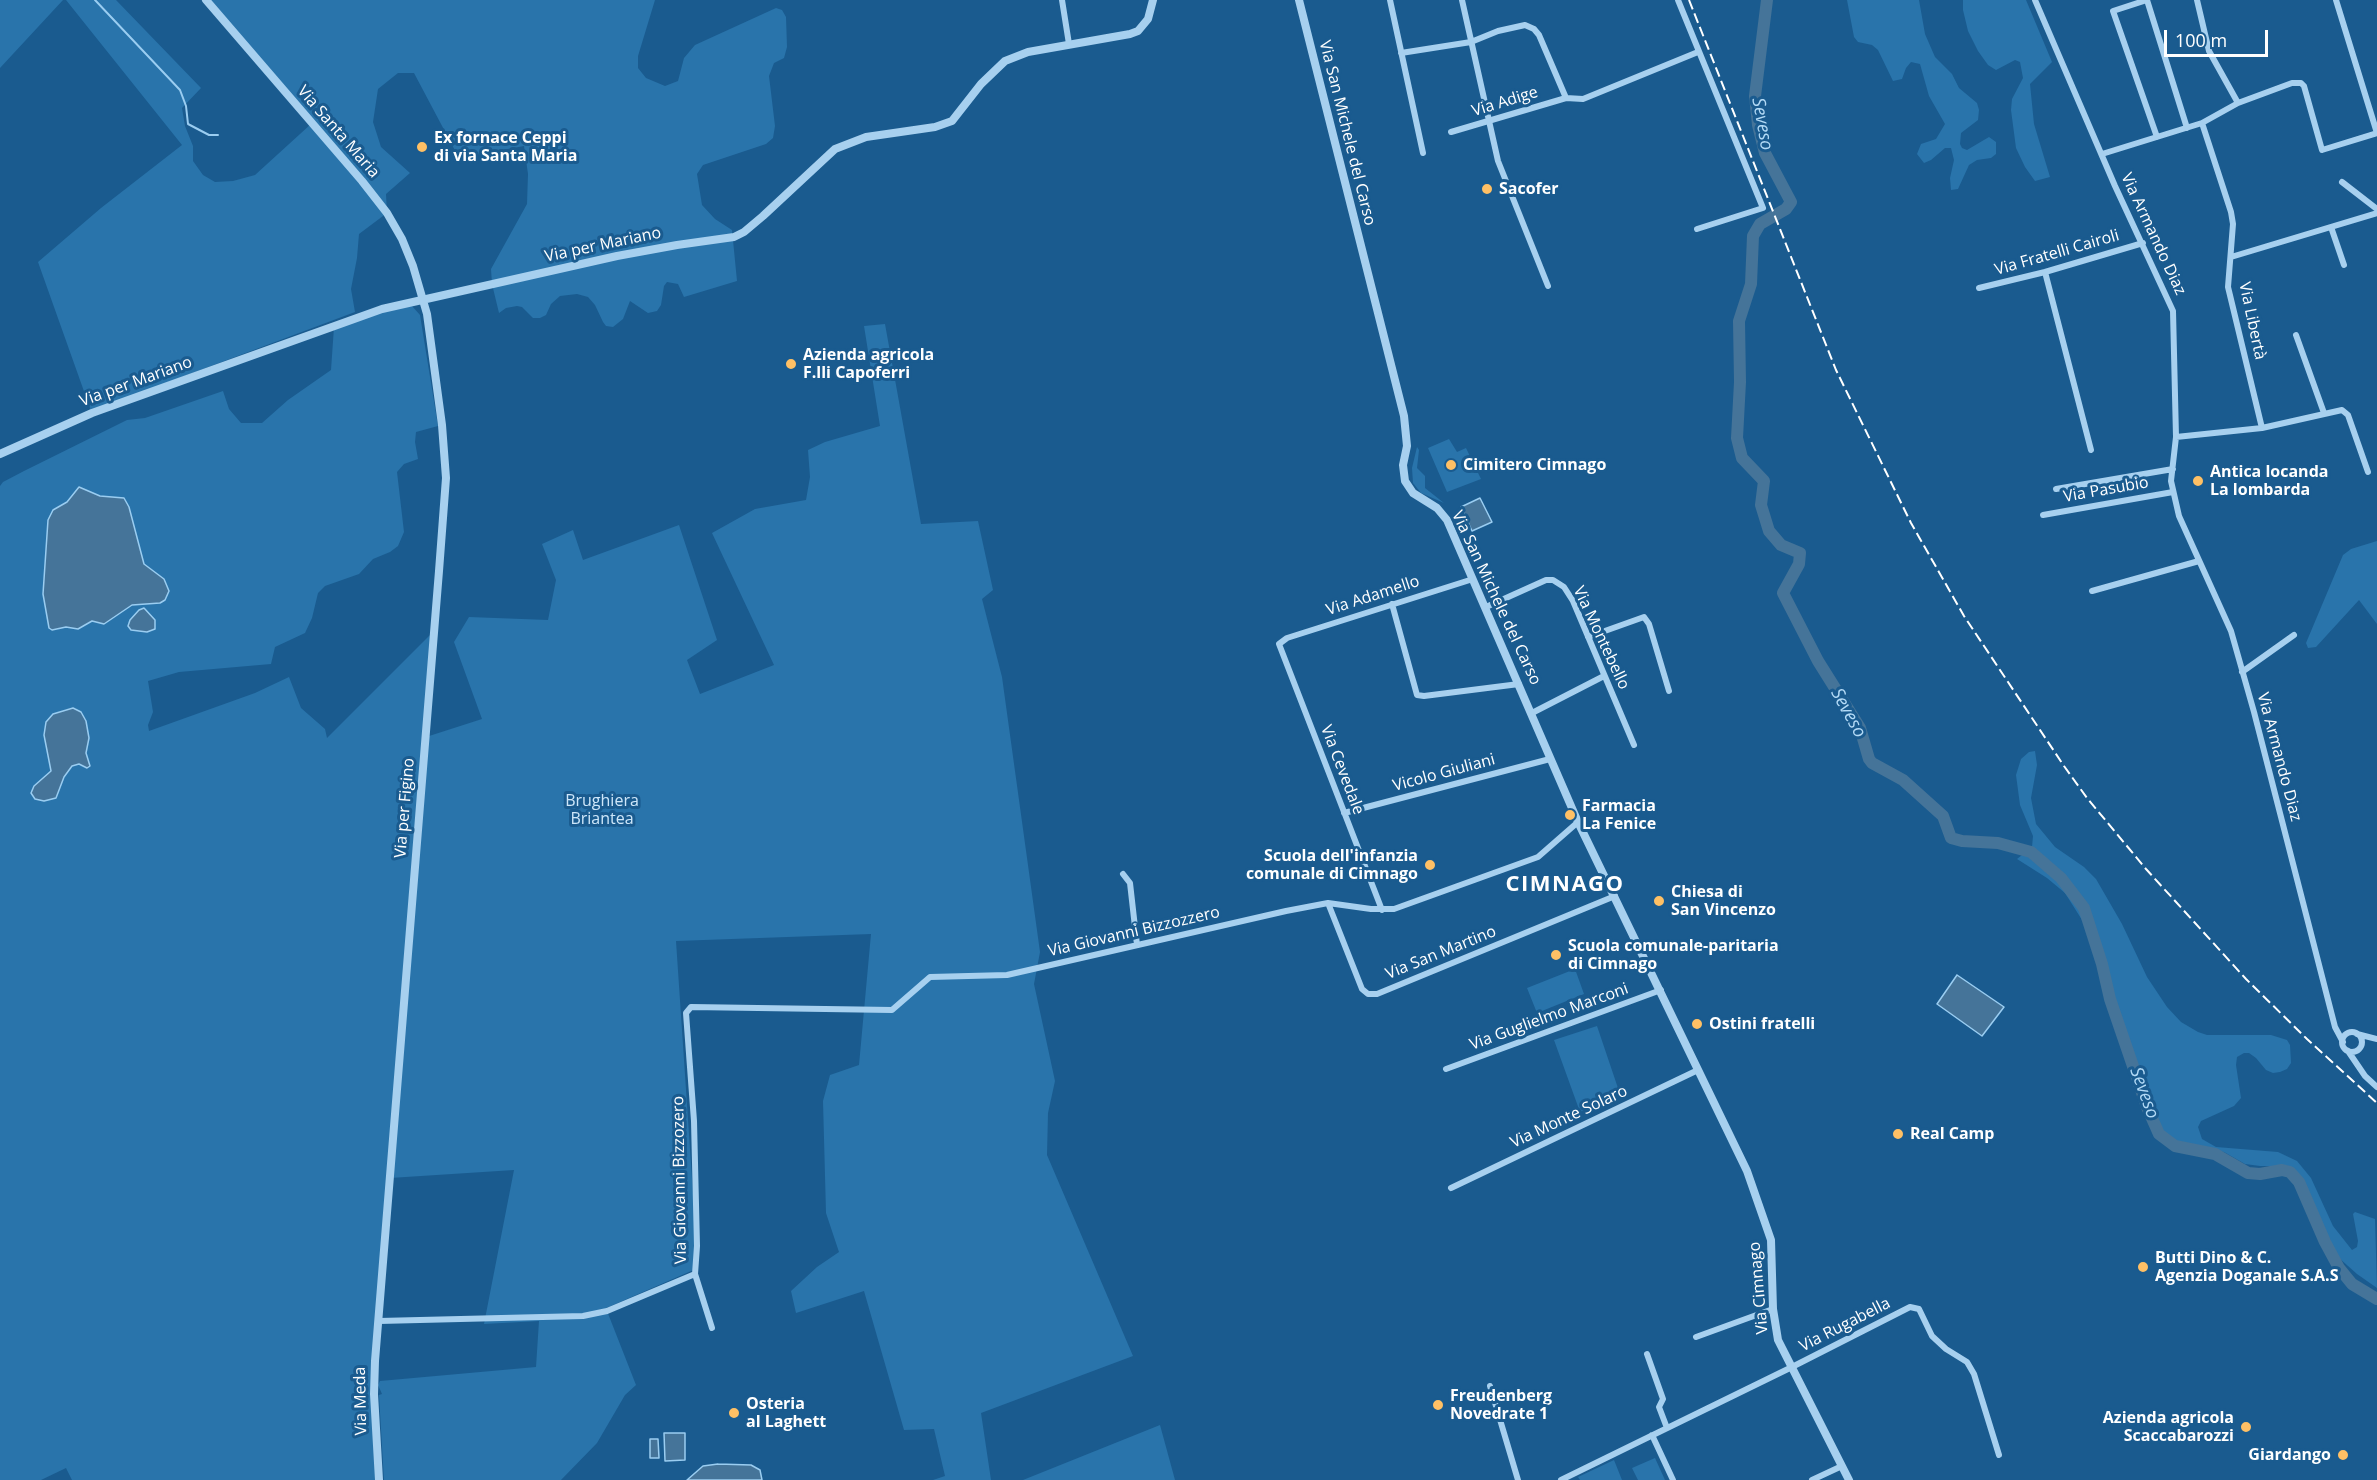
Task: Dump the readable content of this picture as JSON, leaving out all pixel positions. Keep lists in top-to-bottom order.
{
  "streets": {
    "street": [
      "Via Adige",
      "Via Santa Maria",
      "Via San Michele del Carso",
      "Via Armando Diaz",
      "Via per Mariano",
      "Via Fratelli Cairoli",
      "Via Libertà",
      "Via Pasubio",
      "Via Adamello",
      "Via Montebello",
      "Via Cevedale",
      "Vicolo Giuliani",
      "Via per Figino",
      "Via Giovanni Bizzozzero",
      "Via San Martino",
      "Via Guglielmo Marconi",
      "Via Monte Solaro",
      "Via Giovanni Bizzozero",
      "Via Cimnago",
      "Via Rugabella",
      "Via Meda"
    ]
  },
  "crossings": [
    ["Via Santa Maria", "Via per Mariano"],
    ["Via Santa Maria", "Via per Figino"],
    ["Via San Michele del Carso", "Via Adamello"],
    ["Via San Michele del Carso", "Via Montebello"],
    ["Via San Michele del Carso", "Vicolo Giuliani"],
    ["Via San Michele del Carso", "Via Giovanni Bizzozzero"],
    ["Via San Michele del Carso", "Via San Martino"],
    ["Via San Michele del Carso", "Via Guglielmo Marconi"],
    ["Via San Michele del Carso", "Via Monte Solaro"],
    ["Via San Michele del Carso", "Via Cimnago"],
    ["Via Armando Diaz", "Via Fratelli Cairoli"],
    ["Via Armando Diaz", "Via Pasubio"],
    ["Via per Mariano", "Via per Figino"],
    ["Via Adamello", "Via Cevedale"],
    ["Via Cevedale", "Vicolo Giuliani"],
    ["Via Cevedale", "Via Giovanni Bizzozzero"],
    ["Via per Figino", "Via Giovanni Bizzozero"],
    ["Via per Figino", "Via Meda"],
    ["Via Giovanni Bizzozzero", "Via San Martino"],
    ["Via Giovanni Bizzozzero", "Via Giovanni Bizzozero"],
    ["Via Giovanni Bizzozero", "Via Meda"],
    ["Via Cimnago", "Via Rugabella"]
  ],
  "districts": ["CIMNAGO"],
  "water": ["Seveso"],
  "parks": ["Brughiera Briantea"],
  "places": [
    "Ex fornace Ceppi di via Santa Maria",
    "Sacofer",
    "Azienda agricola F.lli Capoferri",
    "Cimitero Cimnago",
    "Antica locanda La lombarda",
    "Farmacia La Fenice",
    "Scuola dell'infanzia comunale di Cimnago",
    "Chiesa di San Vincenzo",
    "Scuola comunale-paritaria di Cimnago",
    "Ostini fratelli",
    "Real Camp",
    "Butti Dino & C. Agenzia Doganale S.A.S",
    "Freudenberg Novedrate 1",
    "Osteria al Laghett",
    "Azienda agricola Scaccabarozzi",
    "Giardango"
  ],
  "scale_bar": "100 m"
}
